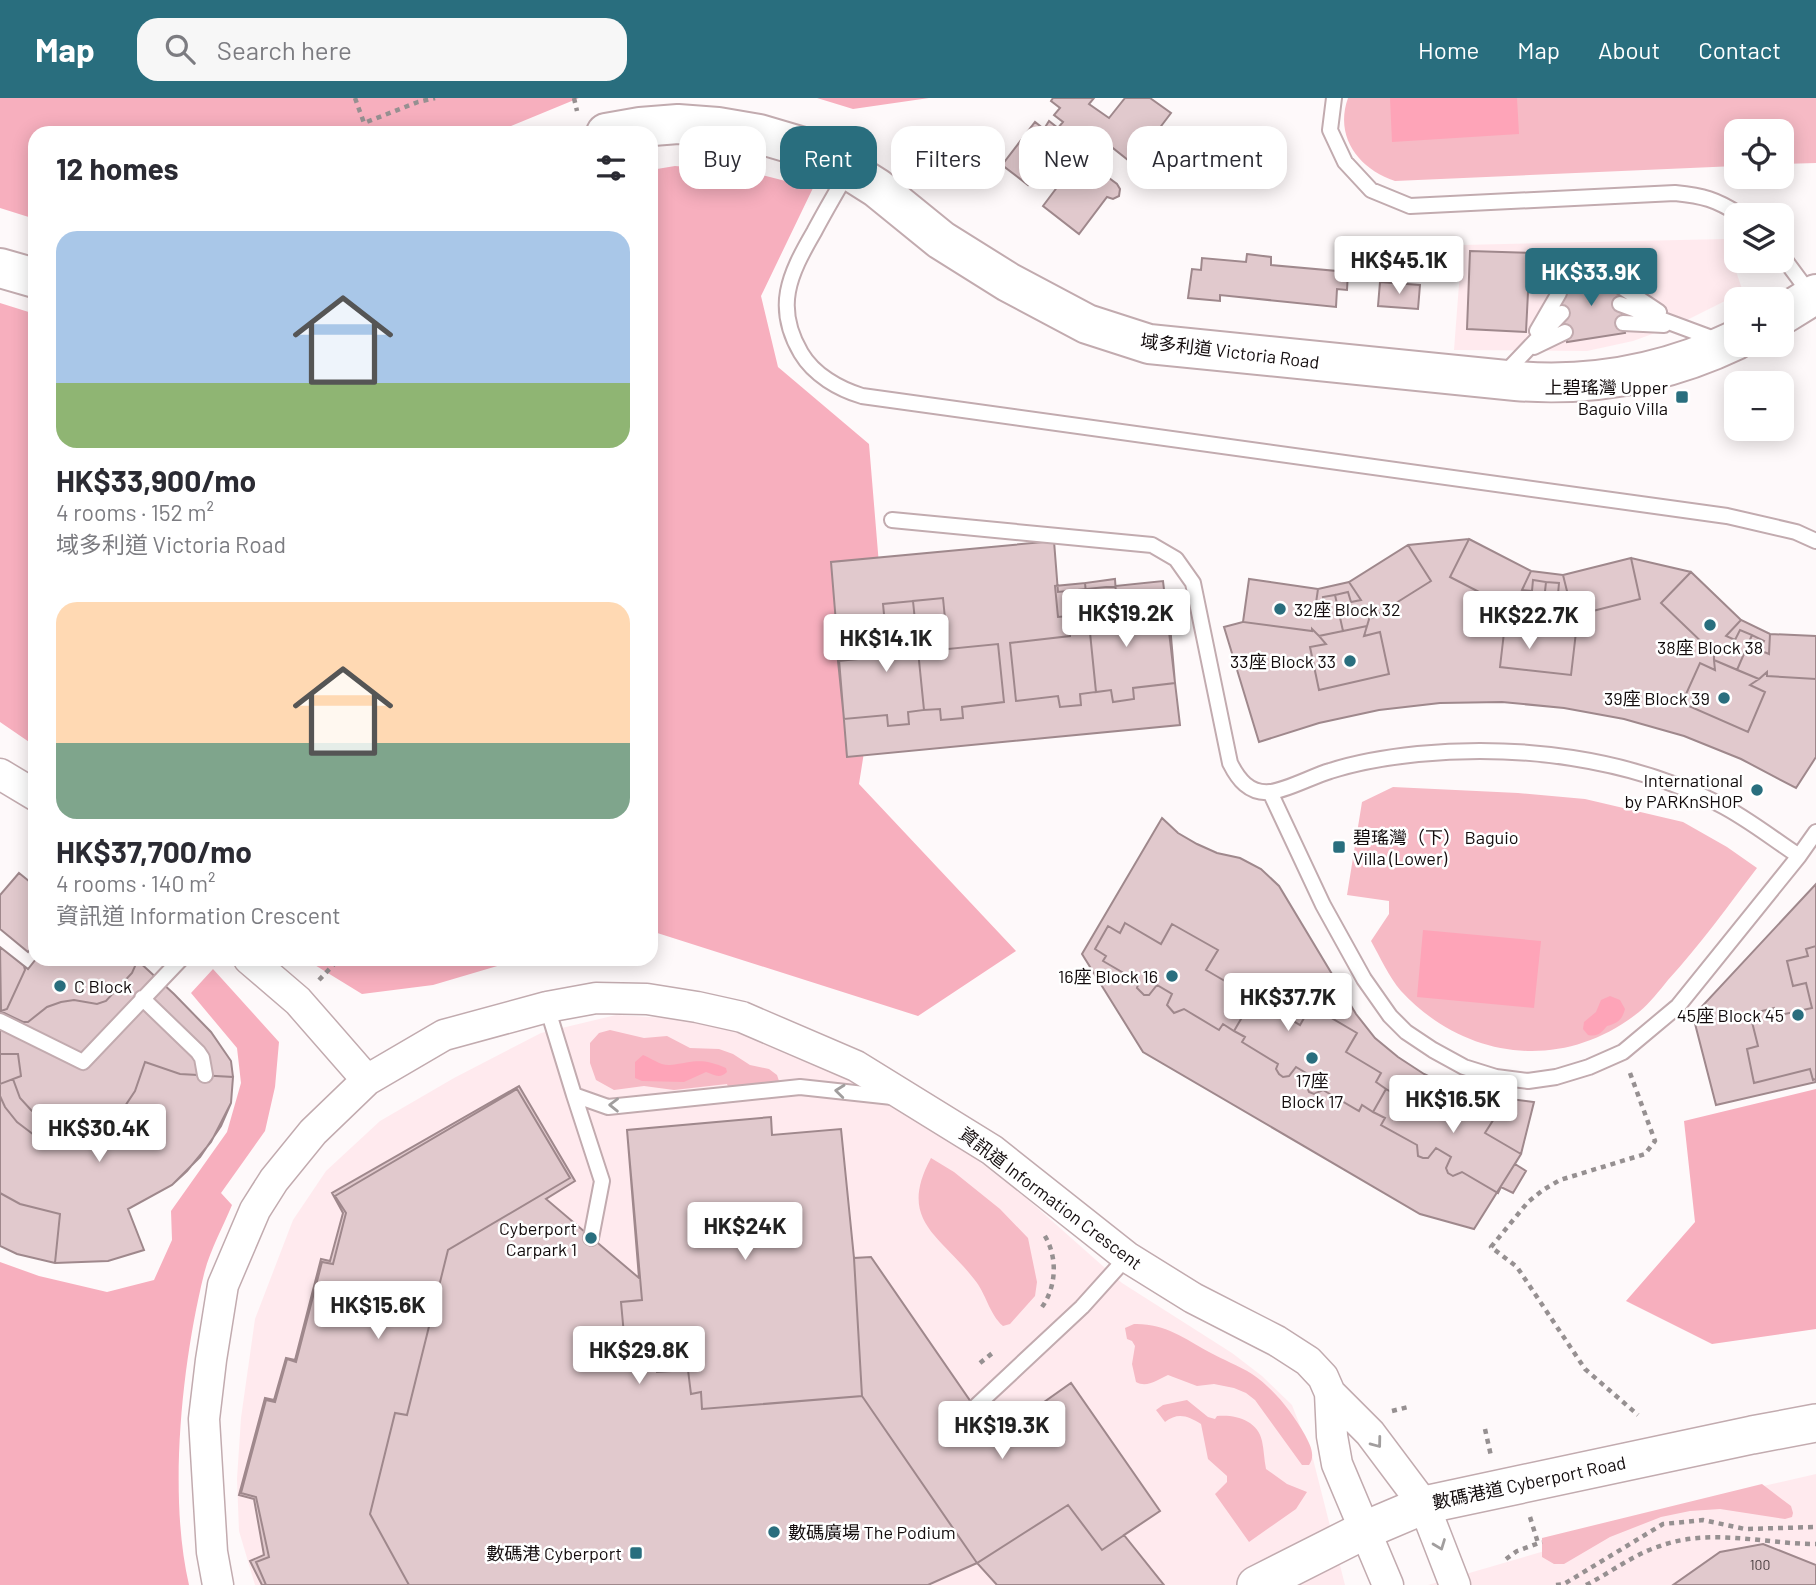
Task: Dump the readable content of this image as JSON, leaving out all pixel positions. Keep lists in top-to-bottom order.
{
  "streets": {
    "main road": ["域多利道 Victoria Road"],
    "street": ["資訊道 Information Crescent", "數碼港道 Cyberport Road"]
  },
  "crossings": [
    ["資訊道 Information Crescent", "數碼港道 Cyberport Road"]
  ],
  "places": {
    "transit": ["上碧瑤灣 Upper Baguio Villa", "碧瑤灣（下） Baguio Villa (Lower)", "數碼港 Cyberport"],
    "other": [
      "32座 Block 32",
      "38座 Block 38",
      "33座 Block 33",
      "39座 Block 39",
      "International by PARKnSHOP",
      "16座 Block 16",
      "C Block",
      "45座 Block 45",
      "17座 Block 17",
      "Cyberport Carpark 1",
      "數碼廣場 The Podium"
    ]
  },
  "house_numbers": ["100"],
  "page": {
    "header": "Map",
    "search": "Search here",
    "nav": [
      "Home",
      "Map",
      "About",
      "Contact"
    ],
    "map_buttons": ["+", "−"],
    "chip": [
      "Buy",
      "Rent",
      "Filters",
      "New",
      "Apartment"
    ],
    "heading": "12 homes",
    "list": [
      {
        "name": "HK$33,900/mo",
        "note": "4 rooms · 152 m² · 域多利道 Victoria Road"
      },
      {
        "name": "HK$37,700/mo",
        "note": "4 rooms · 140 m² · 資訊道 Information Crescent"
      }
    ],
    "price": [
      "HK$45.1K",
      "HK$33.9K",
      "HK$19.2K",
      "HK$22.7K",
      "HK$14.1K",
      "HK$37.7K",
      "HK$16.5K",
      "HK$30.4K",
      "HK$24K",
      "HK$15.6K",
      "HK$29.8K",
      "HK$19.3K"
    ]
  }
}
